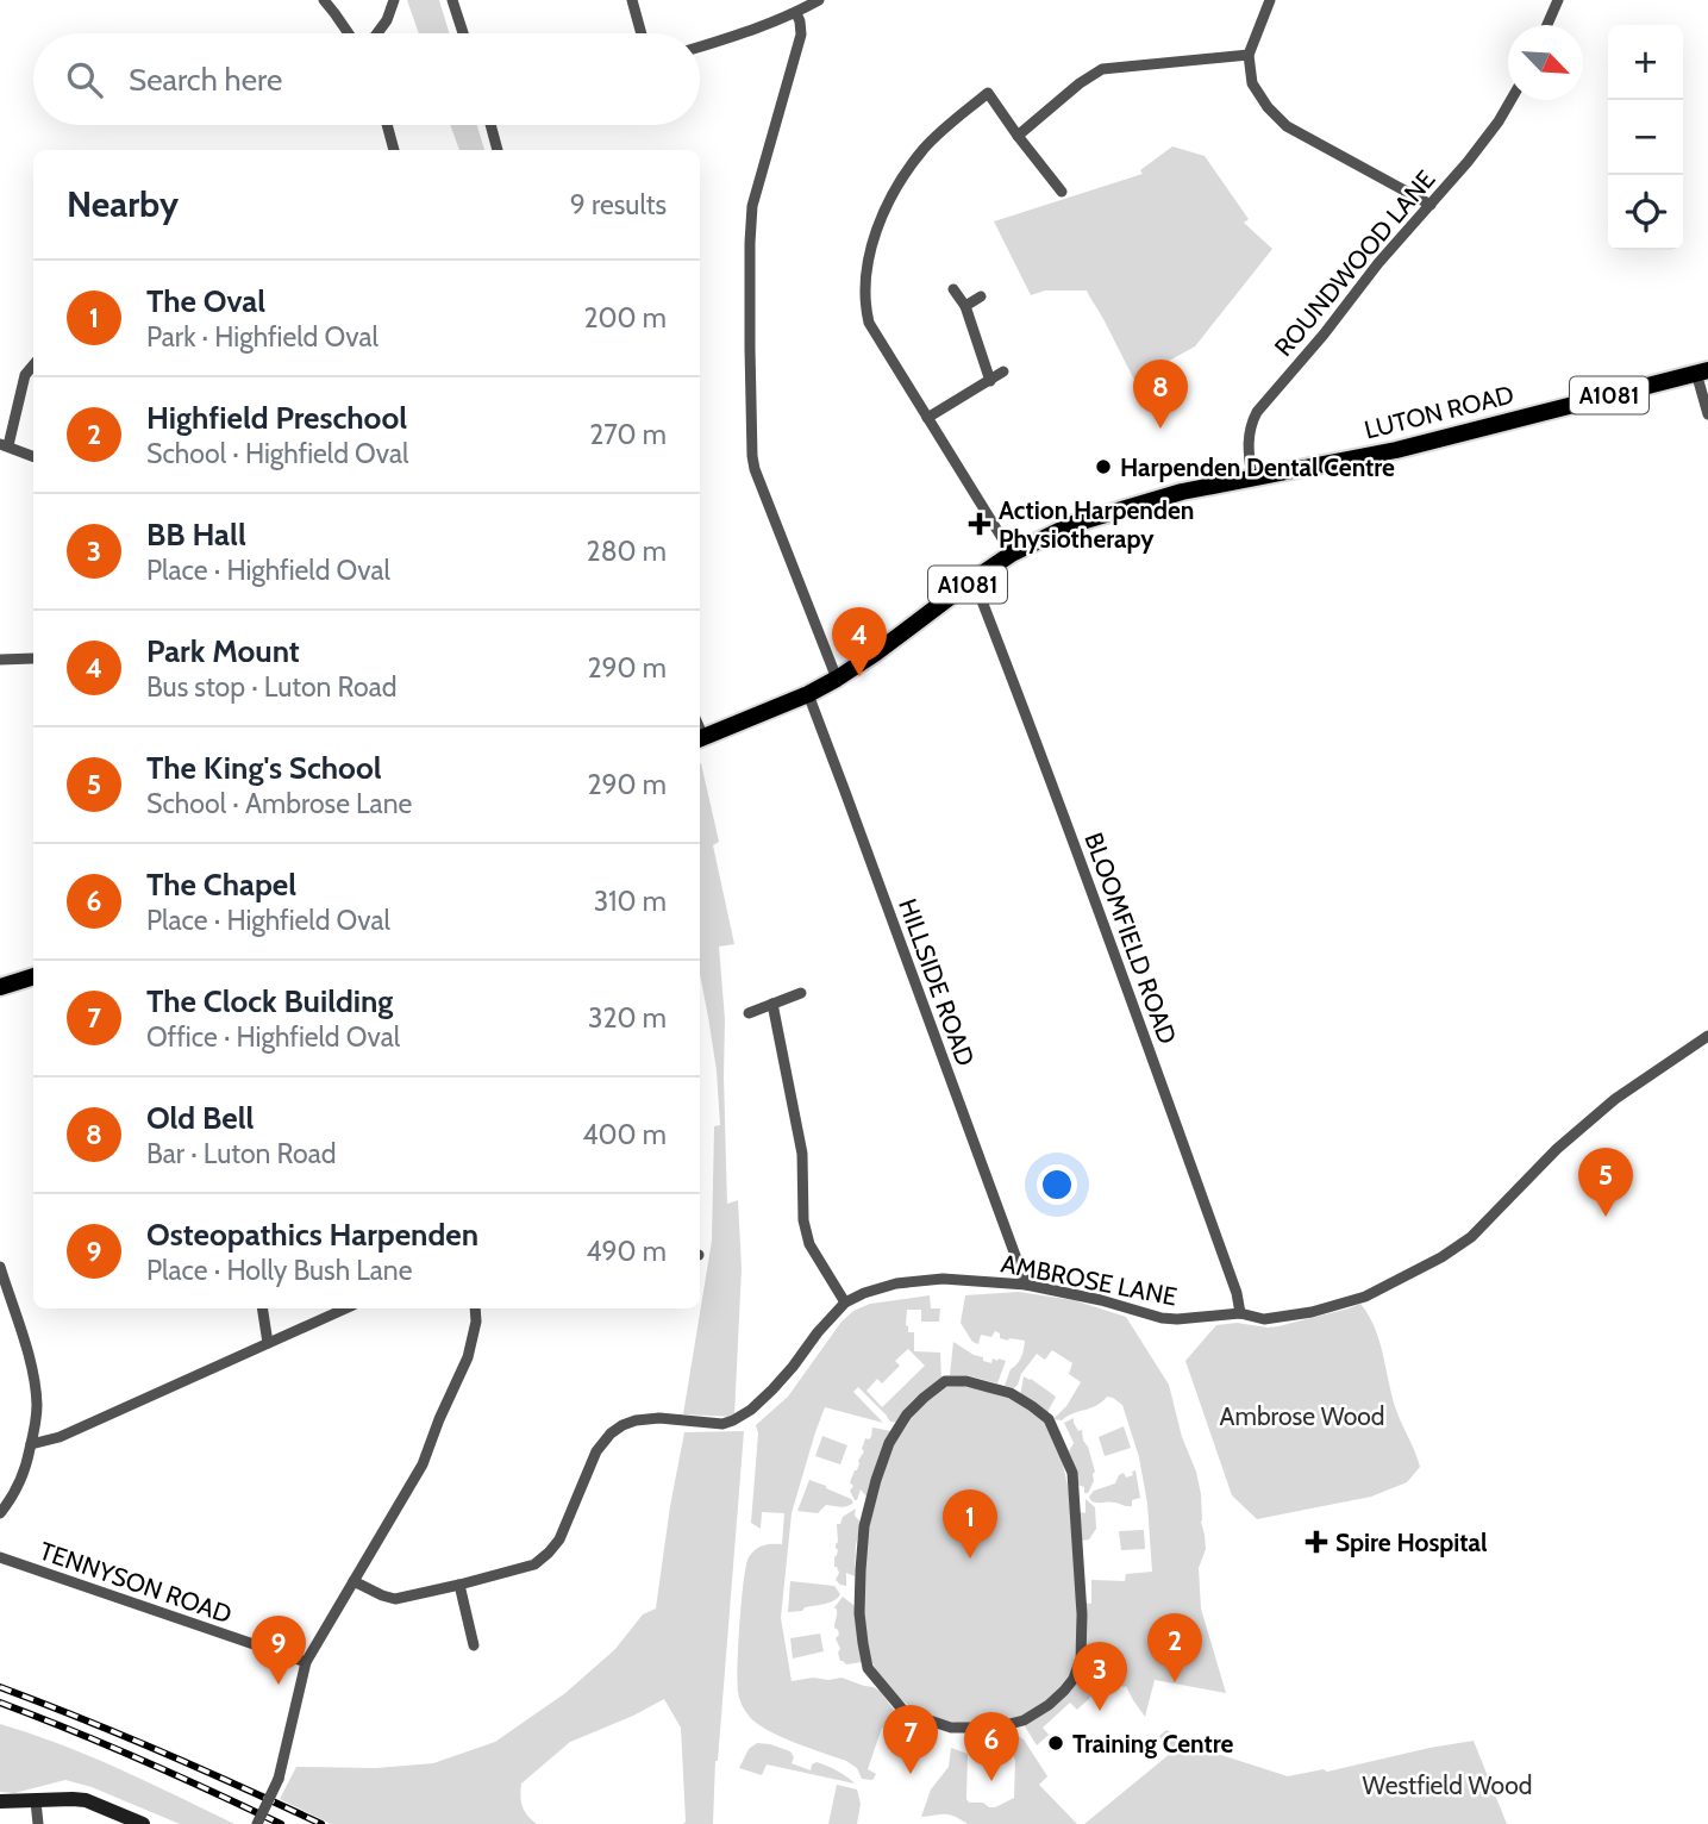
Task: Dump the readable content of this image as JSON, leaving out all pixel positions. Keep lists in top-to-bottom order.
{
  "streets": {
    "main road": ["A1081", "LUTON ROAD"],
    "street": [
      "ROUNDWOOD LANE",
      "BLOOMFIELD ROAD",
      "HILLSIDE ROAD",
      "AMBROSE LANE",
      "TENNYSON ROAD"
    ]
  },
  "crossings": [
    ["ROUNDWOOD LANE", "LUTON ROAD"],
    ["LUTON ROAD", "BLOOMFIELD ROAD"],
    ["LUTON ROAD", "HILLSIDE ROAD"],
    ["BLOOMFIELD ROAD", "AMBROSE LANE"],
    ["HILLSIDE ROAD", "AMBROSE LANE"]
  ],
  "parks": ["Ambrose Wood", "Westfield Wood"],
  "places": {
    "other": ["Harpenden Dental Centre", "Training Centre"],
    "health": ["Action Harpenden Physiotherapy", "Spire Hospital"]
  },
  "north": "bottom right",
  "page": {
    "map_buttons": ["+", "−"],
    "search": "Search here",
    "heading": ["Nearby", "9 results"],
    "list": [
      {
        "mark": "1",
        "name": "The Oval",
        "note": "Park · Highfield Oval",
        "value": "200 m"
      },
      {
        "mark": "2",
        "name": "Highfield Preschool",
        "note": "School · Highfield Oval",
        "value": "270 m"
      },
      {
        "mark": "3",
        "name": "BB Hall",
        "note": "Place · Highfield Oval",
        "value": "280 m"
      },
      {
        "mark": "4",
        "name": "Park Mount",
        "note": "Bus stop · Luton Road",
        "value": "290 m"
      },
      {
        "mark": "5",
        "name": "The King's School",
        "note": "School · Ambrose Lane",
        "value": "290 m"
      },
      {
        "mark": "6",
        "name": "The Chapel",
        "note": "Place · Highfield Oval",
        "value": "310 m"
      },
      {
        "mark": "7",
        "name": "The Clock Building",
        "note": "Office · Highfield Oval",
        "value": "320 m"
      },
      {
        "mark": "8",
        "name": "Old Bell",
        "note": "Bar · Luton Road",
        "value": "400 m"
      },
      {
        "mark": "9",
        "name": "Osteopathics Harpenden",
        "note": "Place · Holly Bush Lane",
        "value": "490 m"
      }
    ],
    "pins": [
      "8",
      "4",
      "5",
      "1",
      "2",
      "9",
      "3",
      "7",
      "6"
    ]
  }
}
